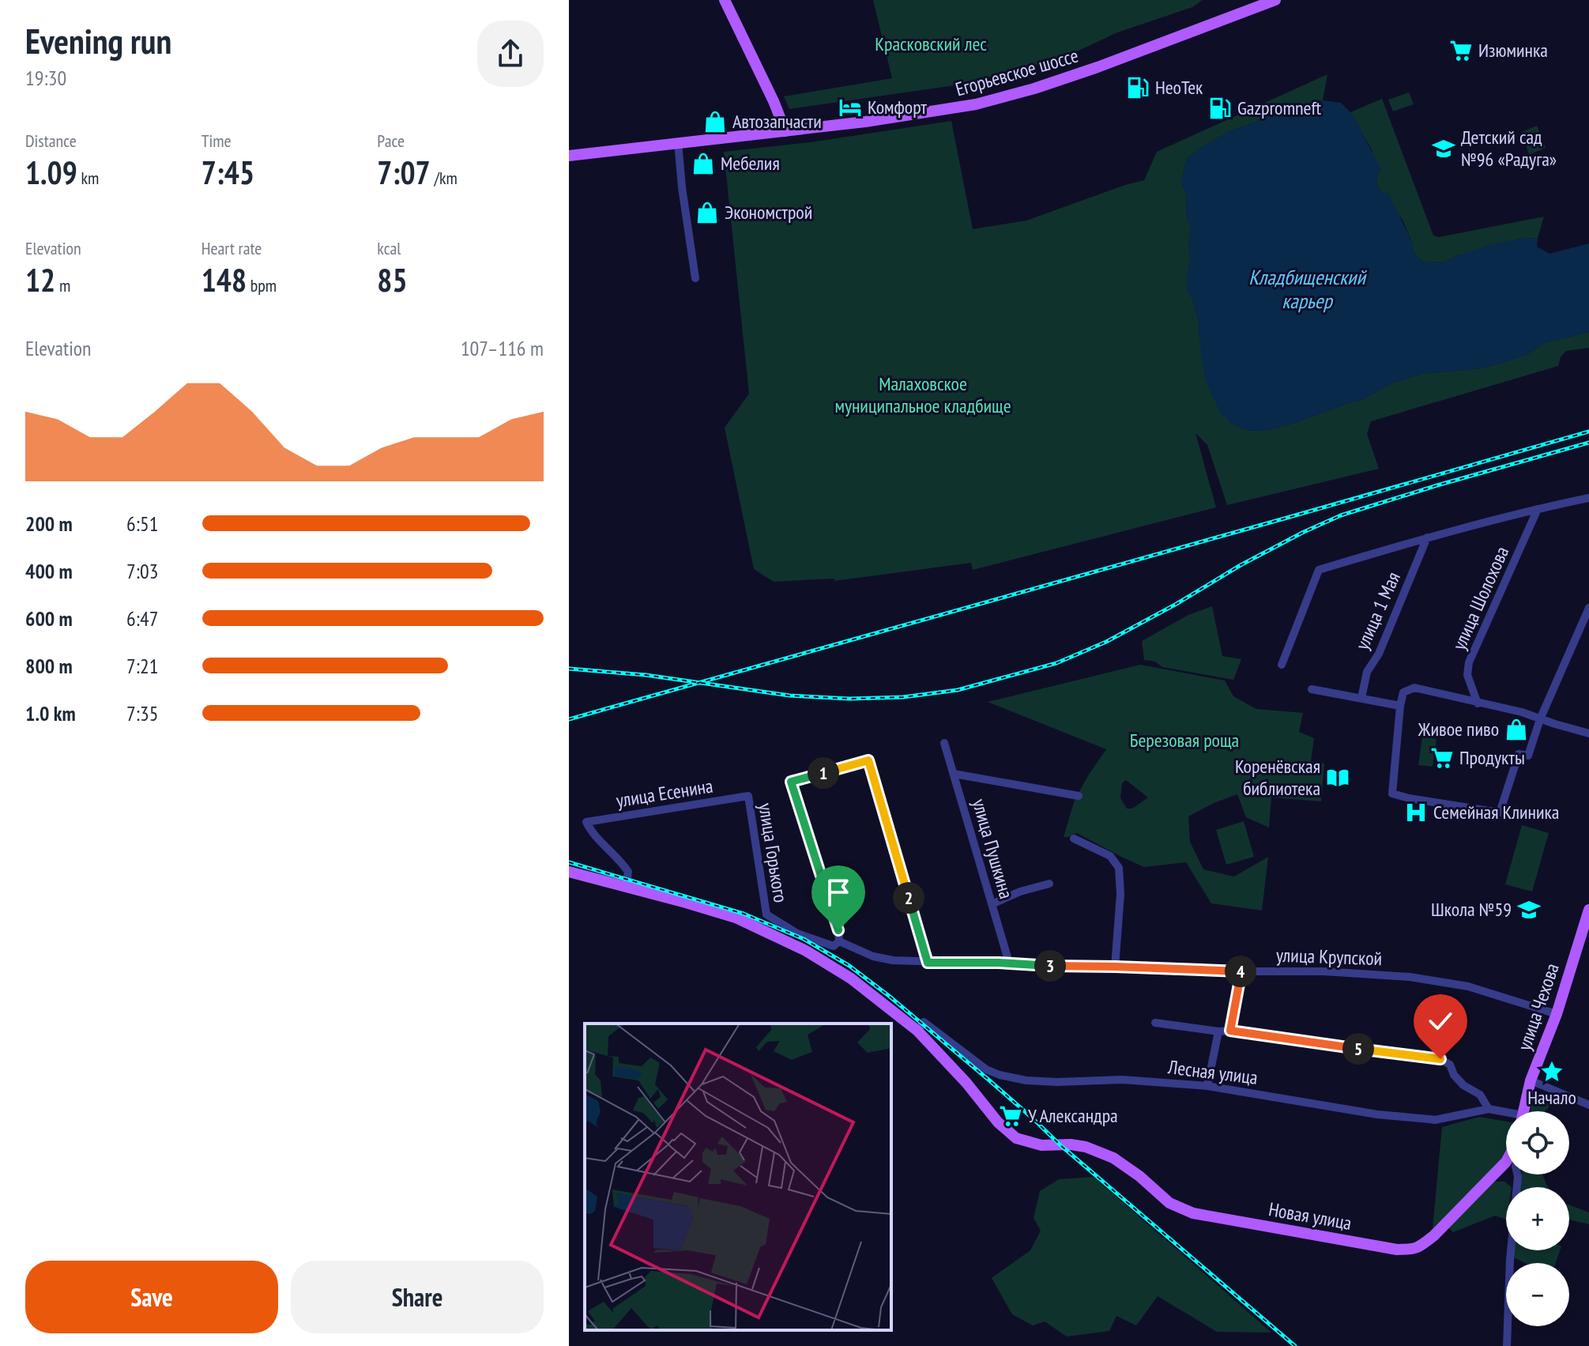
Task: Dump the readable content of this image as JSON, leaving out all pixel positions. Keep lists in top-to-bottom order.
{
  "streets": {
    "main road": ["Егорьевское шоссе", "улица Чехова", "Новая улица"],
    "street": [
      "улица Шолохова",
      "улица 1 Мая",
      "улица Есенина",
      "улица Пушкина",
      "улица Горького",
      "улица Крупской",
      "Лесная улица"
    ]
  },
  "crossings": [
    ["улица Есенина", "улица Горького"],
    ["улица Есенина", "Новая улица"],
    ["улица Пушкина", "улица Крупской"],
    ["улица Горького", "улица Крупской"],
    ["улица Крупской", "улица Чехова"],
    ["Лесная улица", "Новая улица"]
  ],
  "water": ["Кладбищенский карьер"],
  "parks": ["Красковский лес", "Малаховское муниципальное кладбище", "Березовая роща"],
  "places": {
    "supermarket": ["Изюминка", "Продукты", "У Александра"],
    "fuel station": ["НеоТек", "Gazpromneft"],
    "hotel": ["Комфорт"],
    "shop": [
      "Автозапчасти",
      "Мебелия",
      "Экономстрой",
      "Живое пиво"
    ],
    "school or university": ["Детский сад №96 «Радуга»", "Школа №59"],
    "library": ["Коренёвская библиотека"],
    "hospital": ["Семейная Клиника"],
    "place": ["Начало"]
  },
  "page": {
    "heading": ["Evening run", "19:30"],
    "stats": [
      ["Distance", "1.09 km"],
      ["Time", "7:45"],
      ["Pace", "7:07 /km"],
      ["Elevation", "12 m"],
      ["Heart rate", "148 bpm"],
      ["kcal", "85"]
    ],
    "chart": ["Elevation", "107–116 m"],
    "list": [
      {
        "name": "200 m",
        "note": "6:51"
      },
      {
        "name": "400 m",
        "note": "7:03"
      },
      {
        "name": "600 m",
        "note": "6:47"
      },
      {
        "name": "800 m",
        "note": "7:21"
      },
      {
        "name": "1.0 km",
        "note": "7:35"
      }
    ],
    "pins": [
      "1",
      "2",
      "3",
      "4",
      "5"
    ],
    "map_buttons": ["+", "−"],
    "buttons": ["Save", "Share"]
  }
}
